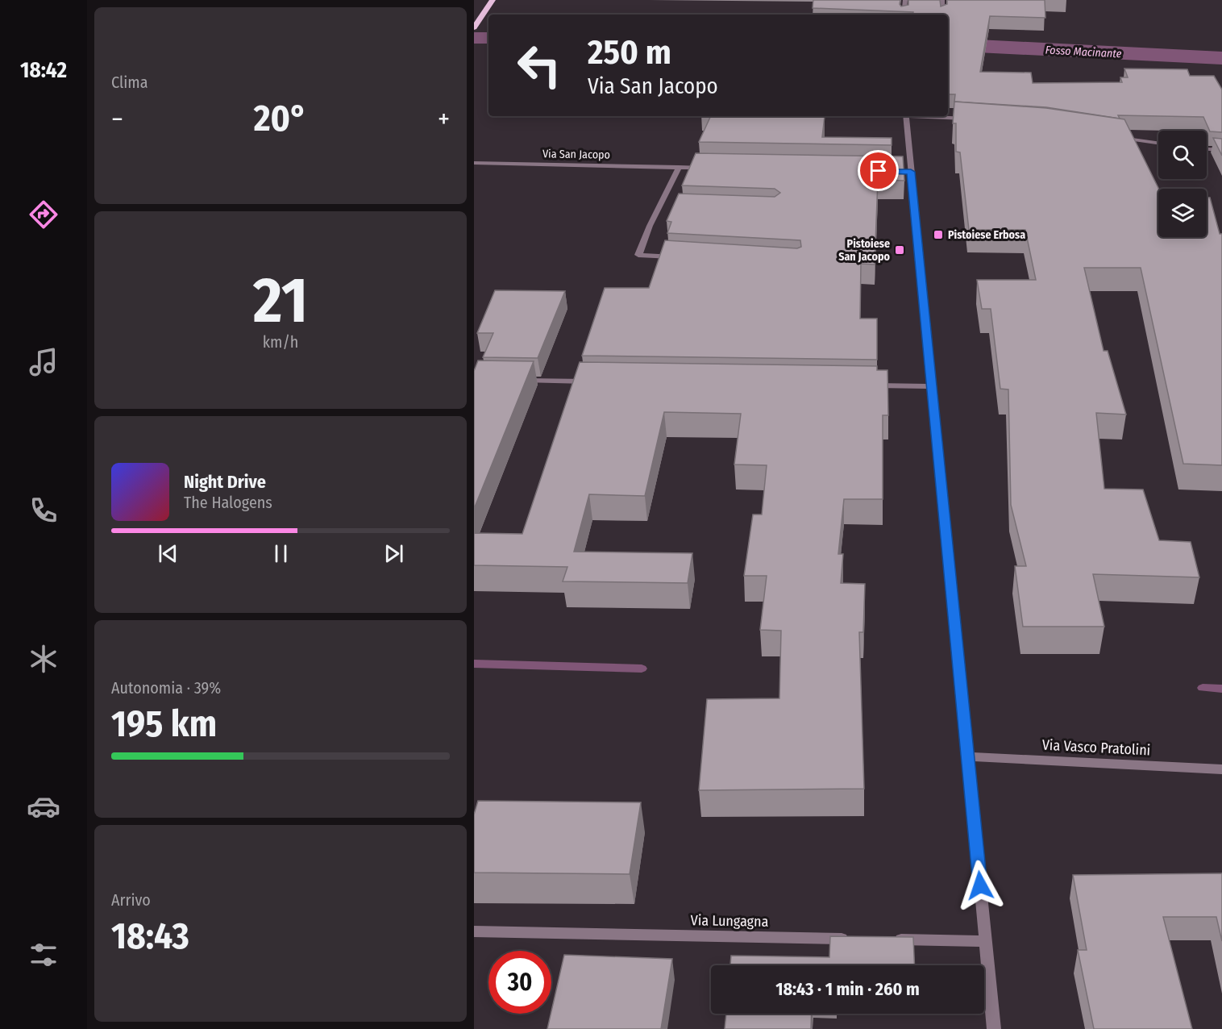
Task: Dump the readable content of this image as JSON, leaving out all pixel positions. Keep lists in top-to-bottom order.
{
  "streets": {
    "street": ["Via San Jacopo", "Via Vasco Pratolini", "Via Lungagna"]
  },
  "water": ["Fosso Macinante"],
  "places": {
    "transit": ["Pistoiese Erbosa", "Pistoiese San Jacopo"]
  },
  "page": {
    "tabs": "18:42",
    "tile": [
      "Clima",
      ["21", "km/h"],
      ["Autonomia · 39%", "195 km"],
      ["Arrivo", "18:43"]
    ],
    "turn": ["250 m", "Via San Jacopo"],
    "heat": ["−", "20°", "+"],
    "song": ["Night Drive", "The Halogens"],
    "limit": "30",
    "trip": "18:43 · 1 min · 260 m"
  }
}
